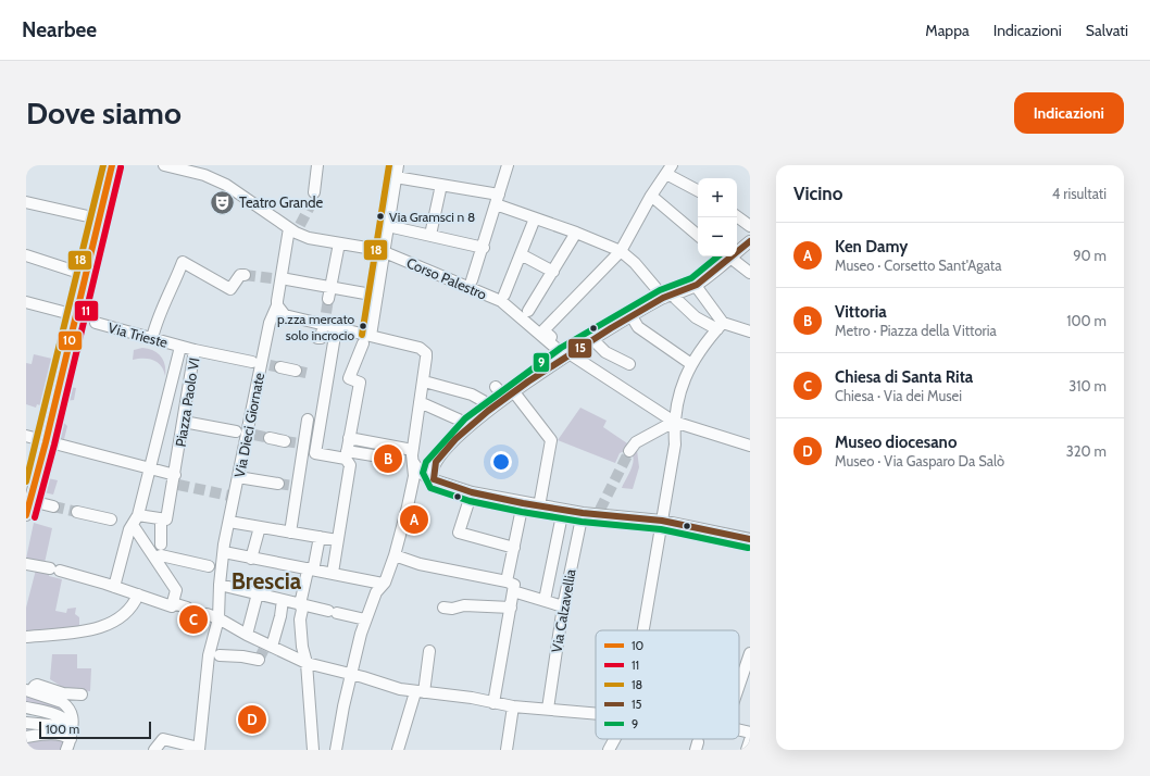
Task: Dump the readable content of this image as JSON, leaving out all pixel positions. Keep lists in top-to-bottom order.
{
  "streets": {
    "street": [
      "Corso Palestro",
      "Via Trieste",
      "Piazza Paolo VI",
      "Via Dieci Giornate",
      "Via Calzavellia"
    ]
  },
  "crossings": [
    ["Corso Palestro", "Via Dieci Giornate"],
    ["Via Trieste", "Piazza Paolo VI"]
  ],
  "districts": ["Brescia"],
  "places": {
    "theatre": ["Teatro Grande"],
    "other": ["Via Gramsci n 8", "p.zza mercato solo incrocio"]
  },
  "lines": [
    "transit line 10",
    "transit line 18",
    "transit line 11",
    "transit line 15",
    "transit line 9"
  ],
  "legend": [
    "10",
    "11",
    "18",
    "15",
    "9"
  ],
  "scale_bar": "100 m",
  "page": {
    "header": "Nearbee",
    "nav": ["Mappa", "Indicazioni", "Salvati"],
    "buttons": "Indicazioni",
    "title": "Dove siamo",
    "heading": ["Vicino", "4 risultati"],
    "map_buttons": ["+", "−"],
    "list": [
      {
        "mark": "A",
        "name": "Ken Damy",
        "note": "Museo · Corsetto Sant'Agata",
        "value": "90 m"
      },
      {
        "mark": "B",
        "name": "Vittoria",
        "note": "Metro · Piazza della Vittoria",
        "value": "100 m"
      },
      {
        "mark": "C",
        "name": "Chiesa di Santa Rita",
        "note": "Chiesa · Via dei Musei",
        "value": "310 m"
      },
      {
        "mark": "D",
        "name": "Museo diocesano",
        "note": "Museo · Via Gasparo Da Salò",
        "value": "320 m"
      }
    ],
    "pins": [
      "B",
      "A",
      "C",
      "D"
    ],
    "scale": "100 m"
  }
}
